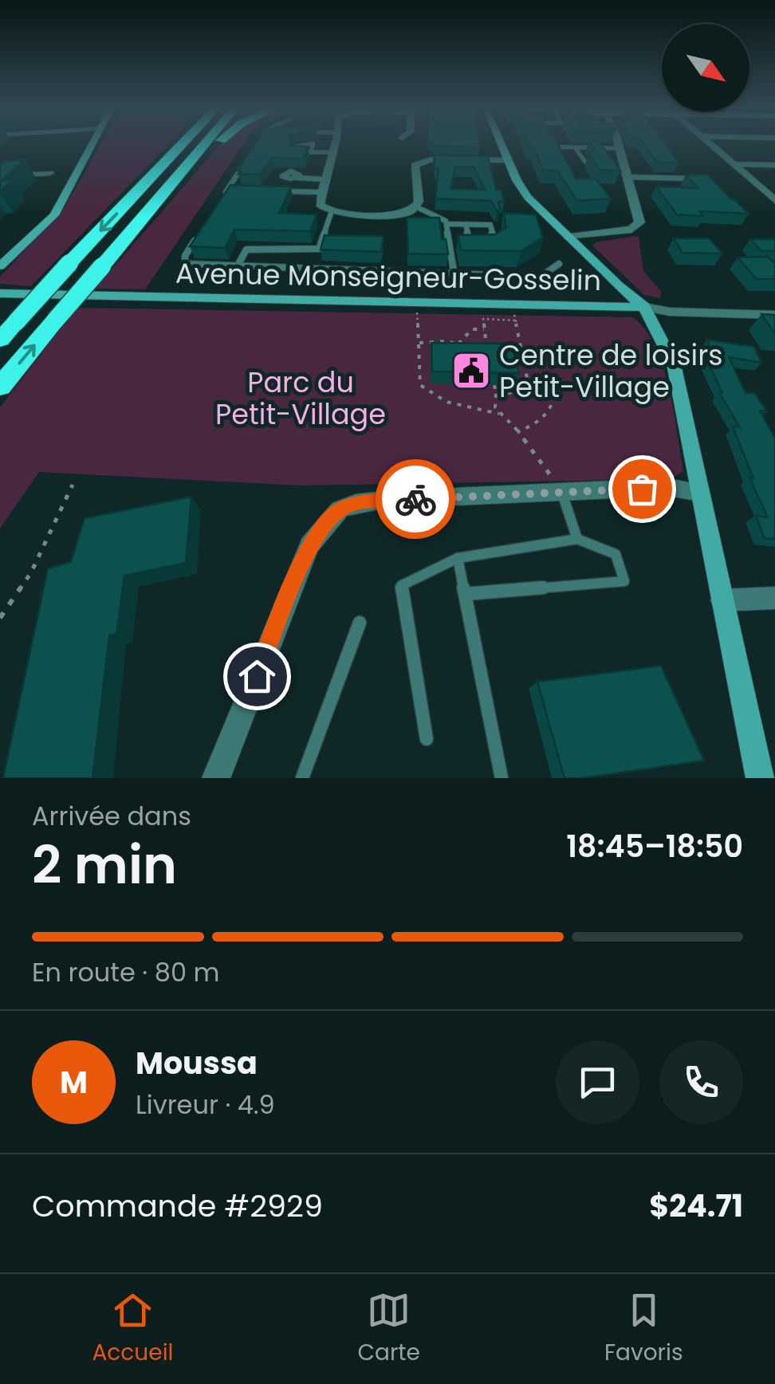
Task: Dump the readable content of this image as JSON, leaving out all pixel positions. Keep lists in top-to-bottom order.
{
  "streets": {
    "street": ["Avenue Monseigneur-Gosselin"]
  },
  "parks": ["Parc du Petit-Village"],
  "places": {
    "public building": ["Centre de loisirs Petit-Village"]
  },
  "north": "bottom right",
  "page": {
    "heading": ["2 min", "Arrivée dans", "18:45–18:50"],
    "panel": [
      "Moussa",
      "Livreur · 4.9",
      "Commande #2929",
      "$24.71"
    ],
    "bar": "En route · 80 m",
    "round": "M",
    "tabs": ["Accueil", "Carte", "Favoris"]
  }
}
